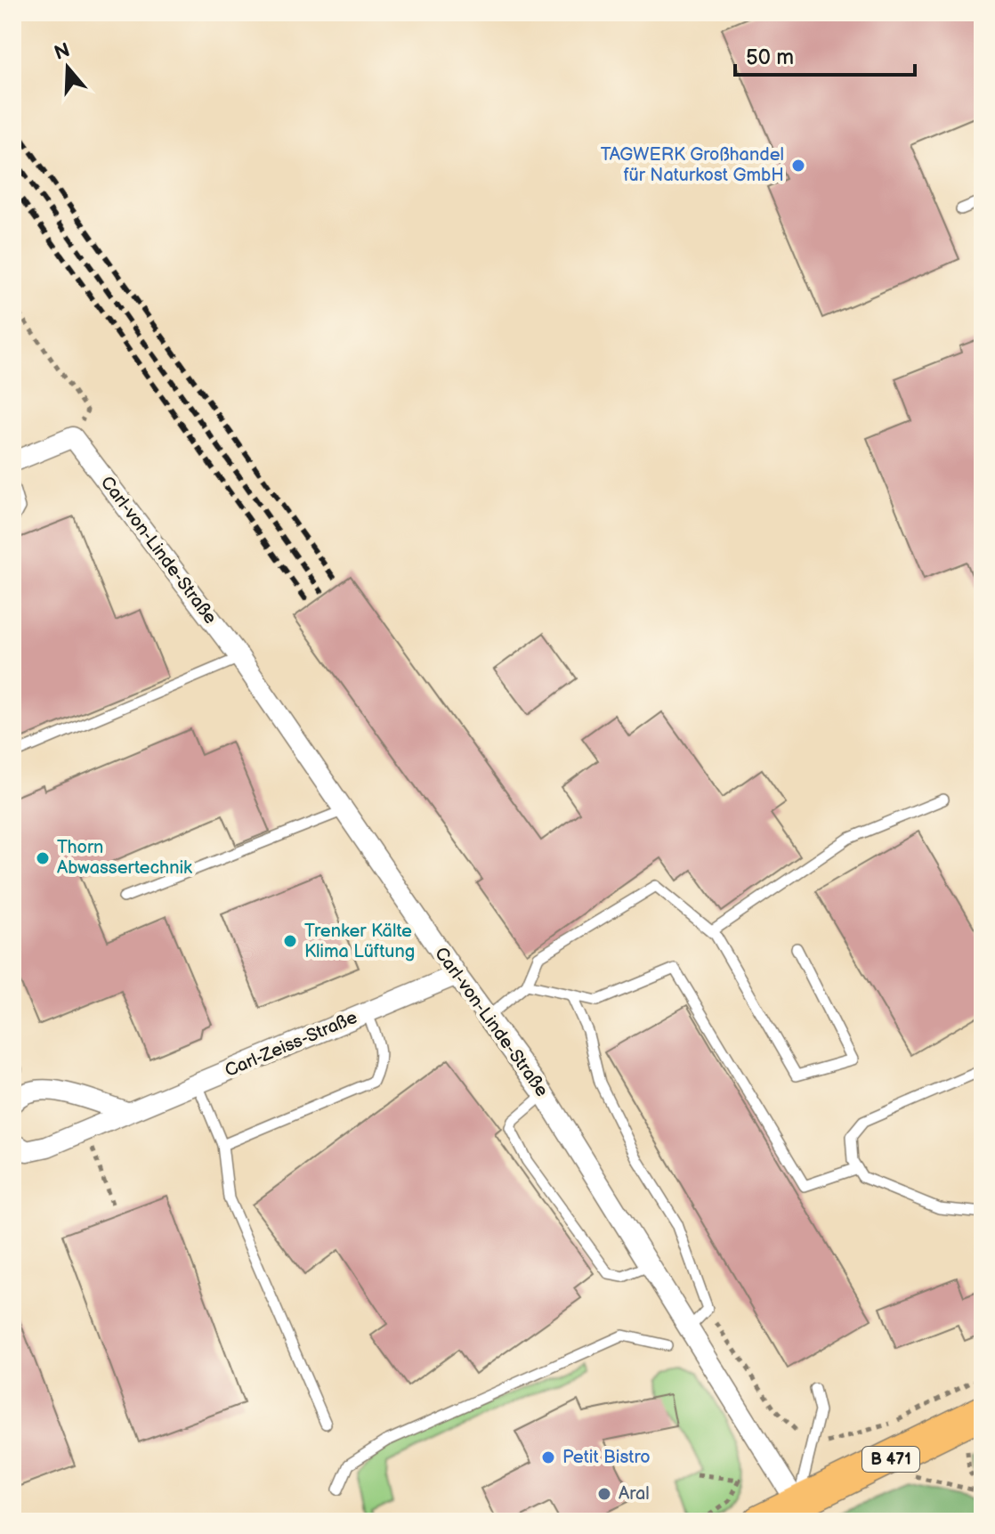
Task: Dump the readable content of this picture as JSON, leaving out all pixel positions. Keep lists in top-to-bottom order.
{
  "streets": {
    "main road": ["B 471"],
    "street": ["Carl-von-Linde-Straße", "Carl-Zeiss-Straße"]
  },
  "crossings": [
    ["Carl-von-Linde-Straße", "Carl-Zeiss-Straße"],
    ["Carl-von-Linde-Straße", "B 471"]
  ],
  "places": [
    "TAGWERK Großhandel für Naturkost GmbH",
    "Thorn Abwassertechnik",
    "Trenker Kälte Klima Lüftung",
    "Petit Bistro",
    "Aral"
  ],
  "scale_bar": "50 m",
  "north": "top"
}
